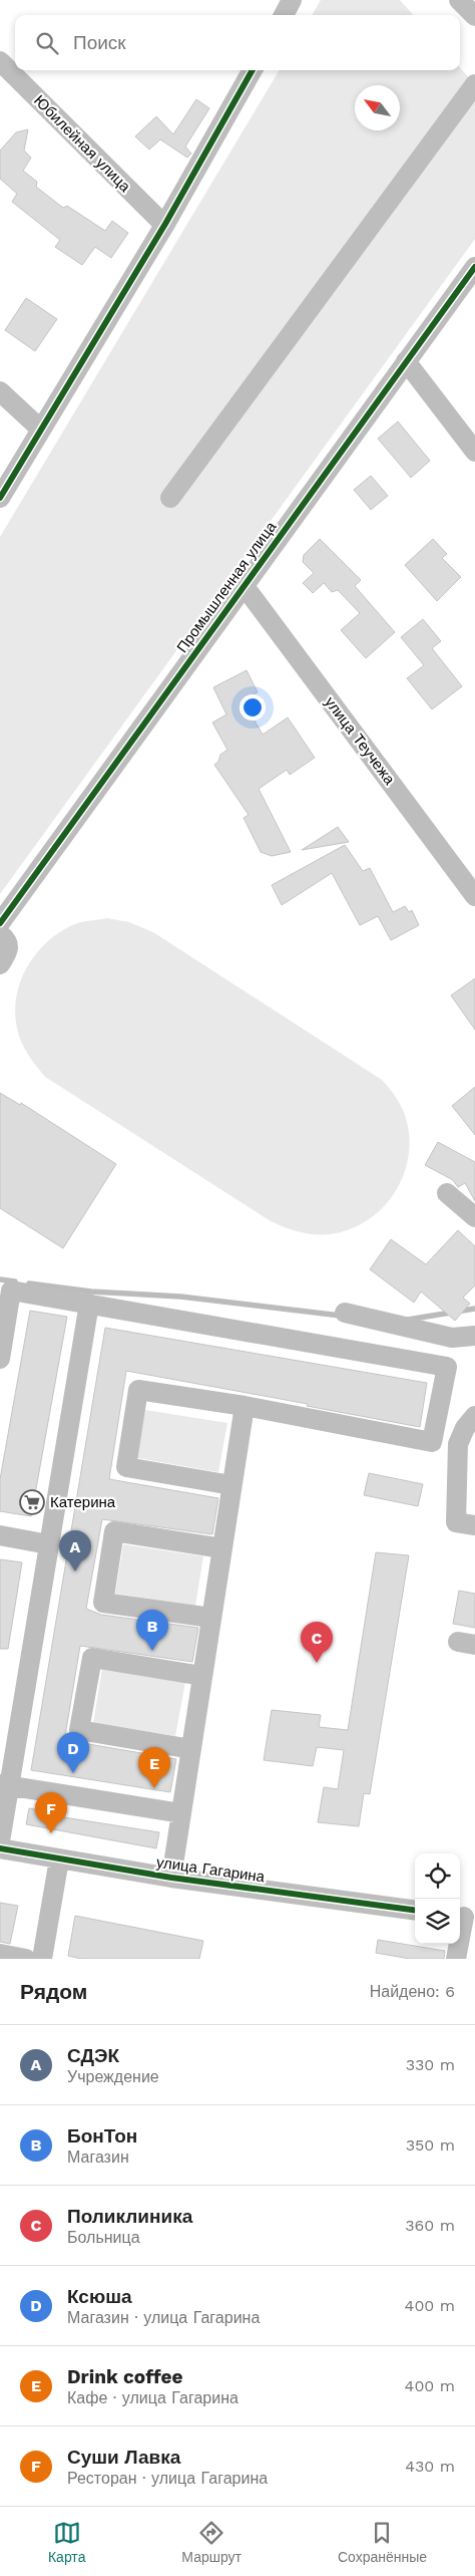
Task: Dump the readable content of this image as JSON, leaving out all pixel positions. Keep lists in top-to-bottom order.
{
  "streets": {
    "street": [
      "Юбилейная улица",
      "Промышленная улица",
      "улица Теучежа",
      "улица Гагарина"
    ]
  },
  "crossings": [
    ["Промышленная улица", "улица Теучежа"]
  ],
  "places": {
    "supermarket": ["Катерина"]
  },
  "north": "top left",
  "page": {
    "search": "Поиск",
    "pins": [
      "A",
      "B",
      "C",
      "D",
      "E",
      "F"
    ],
    "heading": ["Рядом", "Найдено: 6"],
    "list": [
      {
        "mark": "A",
        "name": "СДЭК",
        "note": "Учреждение",
        "value": "330 m"
      },
      {
        "mark": "B",
        "name": "БонТон",
        "note": "Магазин",
        "value": "350 m"
      },
      {
        "mark": "C",
        "name": "Поликлиника",
        "note": "Больница",
        "value": "360 m"
      },
      {
        "mark": "D",
        "name": "Ксюша",
        "note": "Магазин · улица Гагарина",
        "value": "400 m"
      },
      {
        "mark": "E",
        "name": "Drink coffee",
        "note": "Кафе · улица Гагарина",
        "value": "400 m"
      },
      {
        "mark": "F",
        "name": "Суши Лавка",
        "note": "Ресторан · улица Гагарина",
        "value": "430 m"
      }
    ],
    "nav": ["Карта", "Маршрут", "Сохранённые"]
  }
}
